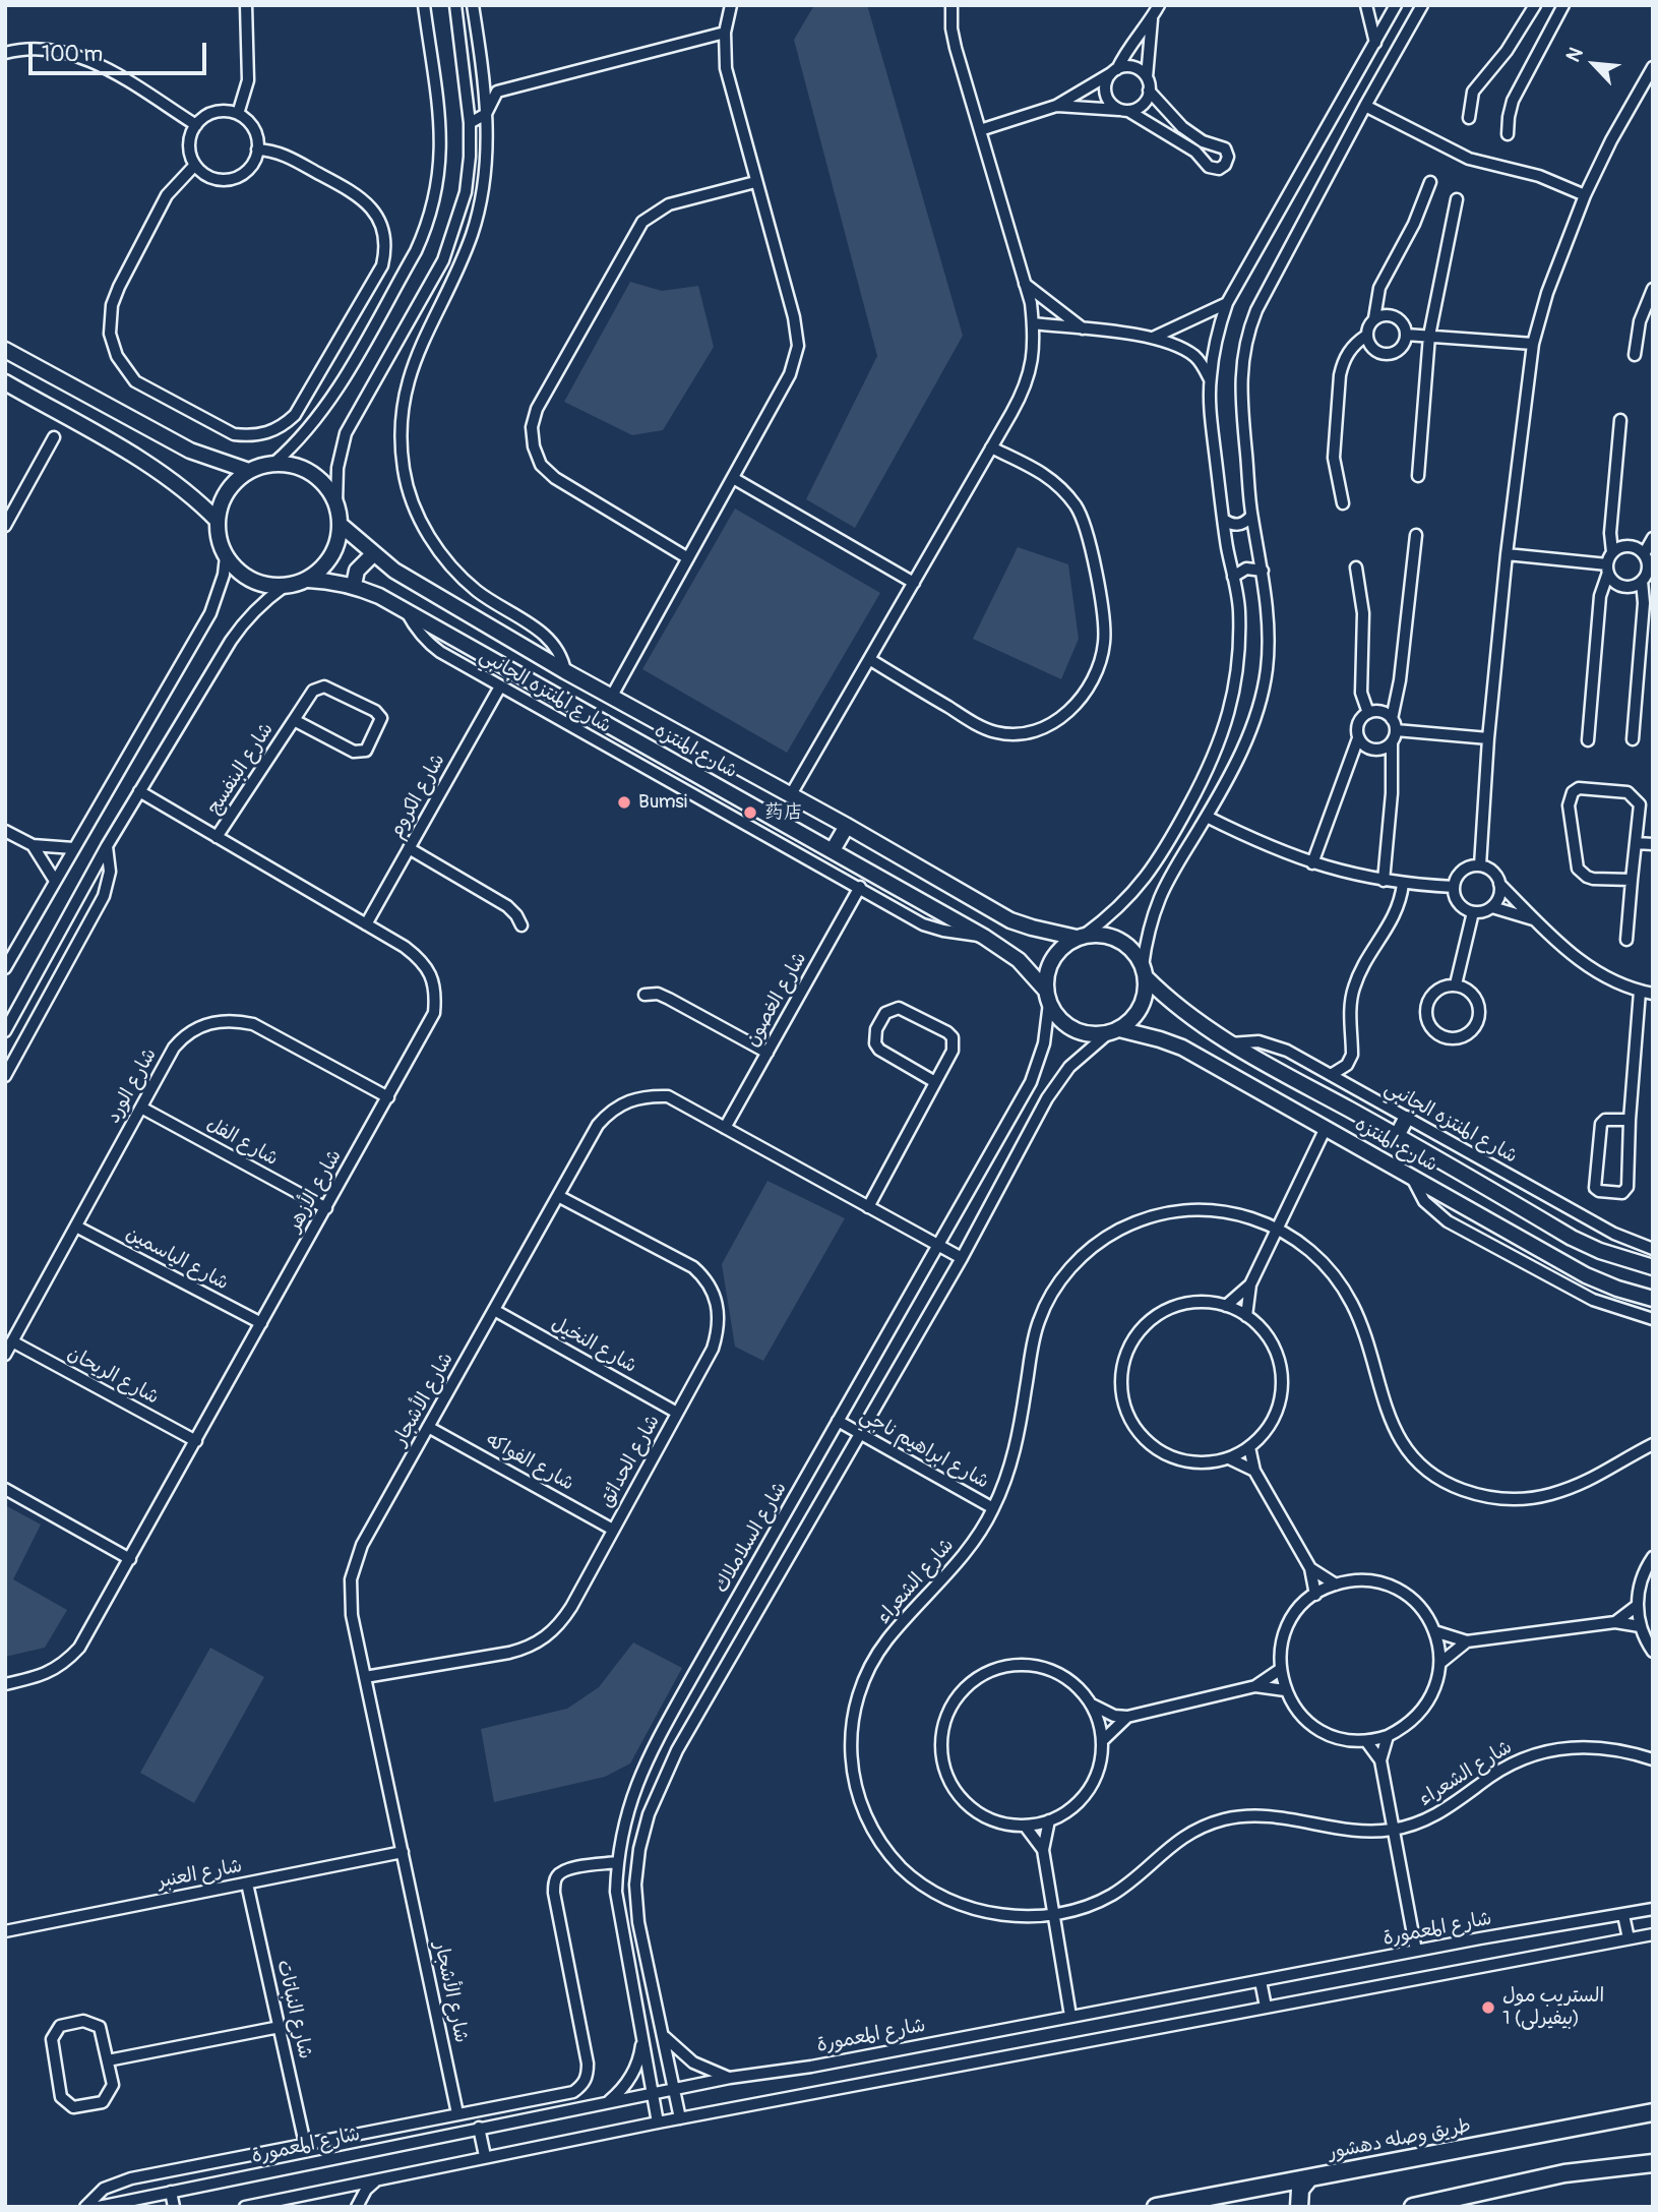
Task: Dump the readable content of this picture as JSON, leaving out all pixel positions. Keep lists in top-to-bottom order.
{
  "streets": {
    "main road": ["طريق وصله دهشور"],
    "street": [
      "شارع المنتزه الجانبي",
      "شارع المنتزه",
      "شارع البنفسج",
      "شارع الكروم",
      "شارع الغصون",
      "شارع الورد",
      "شارع الفل",
      "شارع الأزهر",
      "شارع الياسمين",
      "شارع النخيل",
      "شارع الريحان",
      "شارع الأشجار",
      "شارع ابراهيم ناجي",
      "شارع الحدائق",
      "شارع الفواكه",
      "شارع السلاملاك",
      "شارع الشعراء",
      "شارع العنبر",
      "شارع المعمورة",
      "شارع النباتات"
    ]
  },
  "crossings": [
    ["شارع المنتزه الجانبي", "شارع المنتزه"],
    ["شارع المنتزه الجانبي", "شارع الكروم"],
    ["شارع المنتزه الجانبي", "شارع الغصون"],
    ["شارع المنتزه", "شارع السلاملاك"],
    ["شارع البنفسج", "شارع الأزهر"],
    ["شارع الكروم", "شارع الأزهر"],
    ["شارع الغصون", "شارع الأشجار"],
    ["شارع الورد", "شارع الفل"],
    ["شارع الورد", "شارع الأزهر"],
    ["شارع الورد", "شارع الياسمين"],
    ["شارع الورد", "شارع الريحان"],
    ["شارع الفل", "شارع الأزهر"],
    ["شارع الأزهر", "شارع الياسمين"],
    ["شارع الأزهر", "شارع الريحان"],
    ["شارع النخيل", "شارع الأشجار"],
    ["شارع النخيل", "شارع الحدائق"],
    ["شارع الأشجار", "شارع الحدائق"],
    ["شارع الأشجار", "شارع الفواكه"],
    ["شارع الأشجار", "شارع السلاملاك"],
    ["شارع الأشجار", "شارع العنبر"],
    ["شارع ابراهيم ناجي", "شارع السلاملاك"],
    ["شارع ابراهيم ناجي", "شارع الشعراء"],
    ["شارع الحدائق", "شارع الفواكه"],
    ["شارع السلاملاك", "شارع المعمورة"],
    ["شارع العنبر", "شارع النباتات"]
  ],
  "places": ["Bumsi", "药店", "الستريب مول 1 (بيفيرلى)"],
  "scale_bar": "100 m",
  "north": "top left"
}
